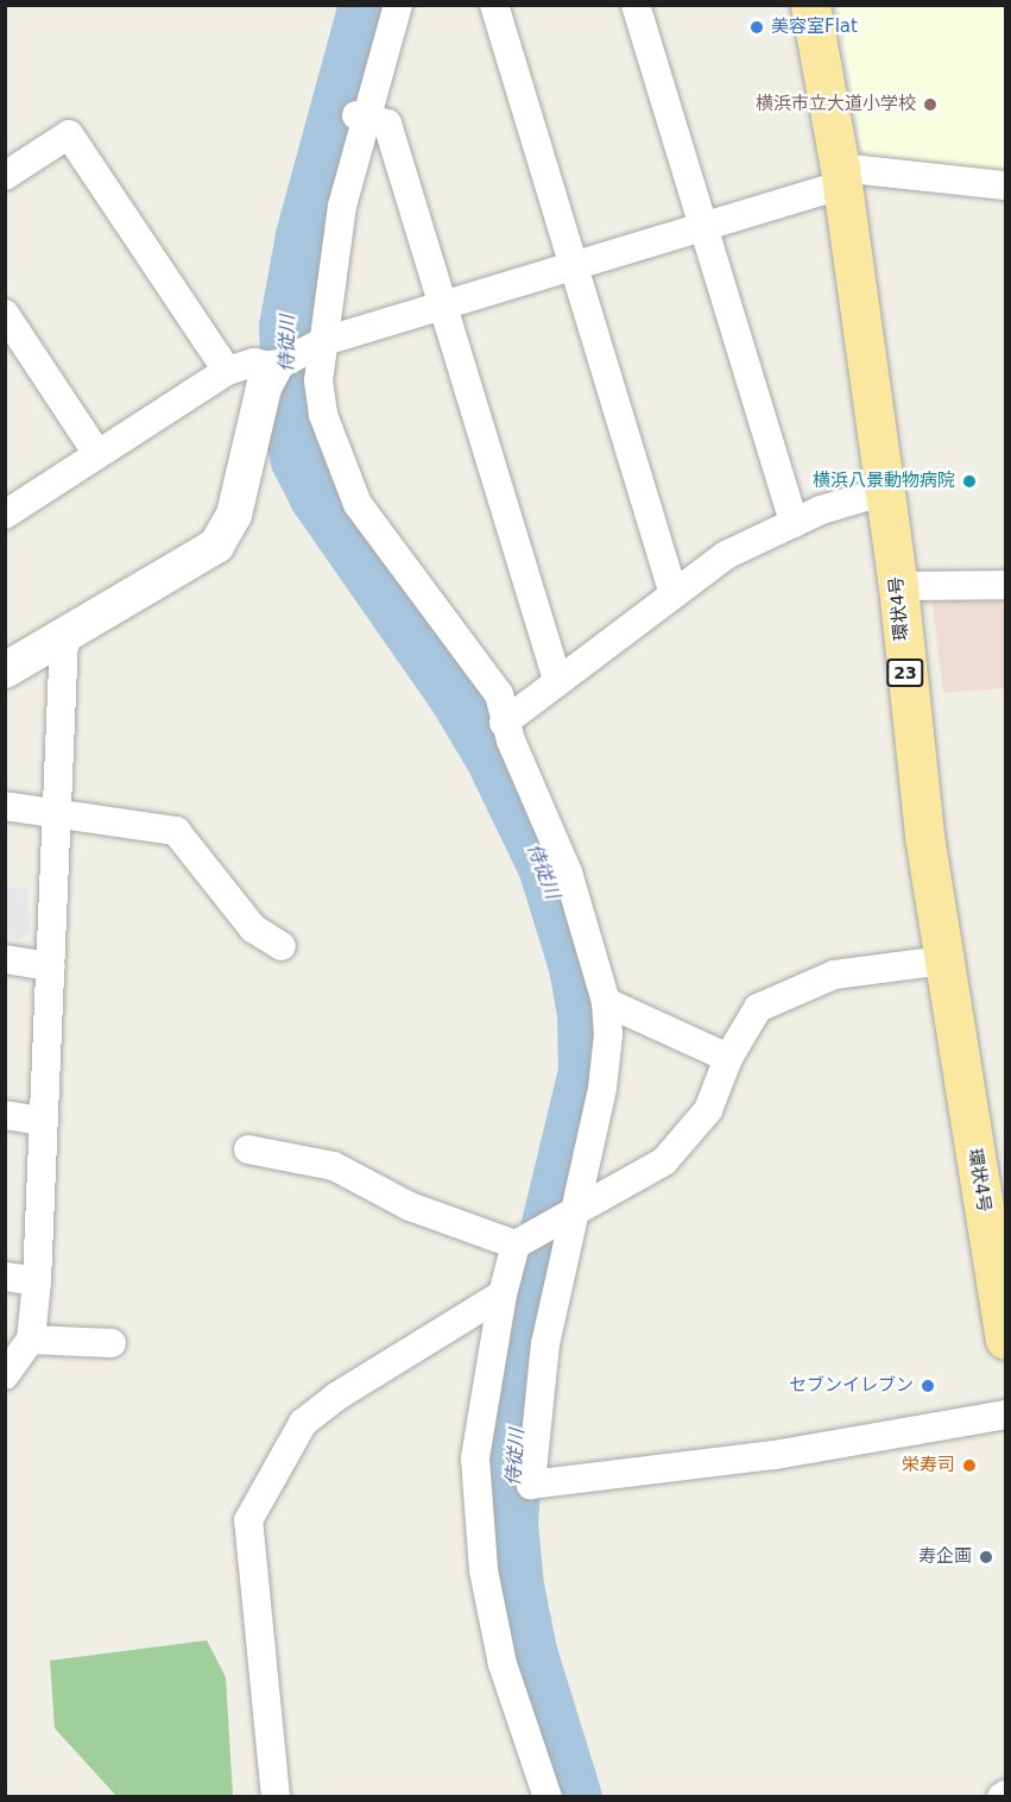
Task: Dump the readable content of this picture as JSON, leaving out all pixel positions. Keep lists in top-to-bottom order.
{
  "streets": {
    "main road": ["環状4号", "23"]
  },
  "water": ["侍従川"],
  "places": [
    "美容室Flat",
    "横浜市立大道小学校",
    "横浜八景動物病院",
    "セブンイレブン",
    "栄寿司",
    "寿企画"
  ]
}
